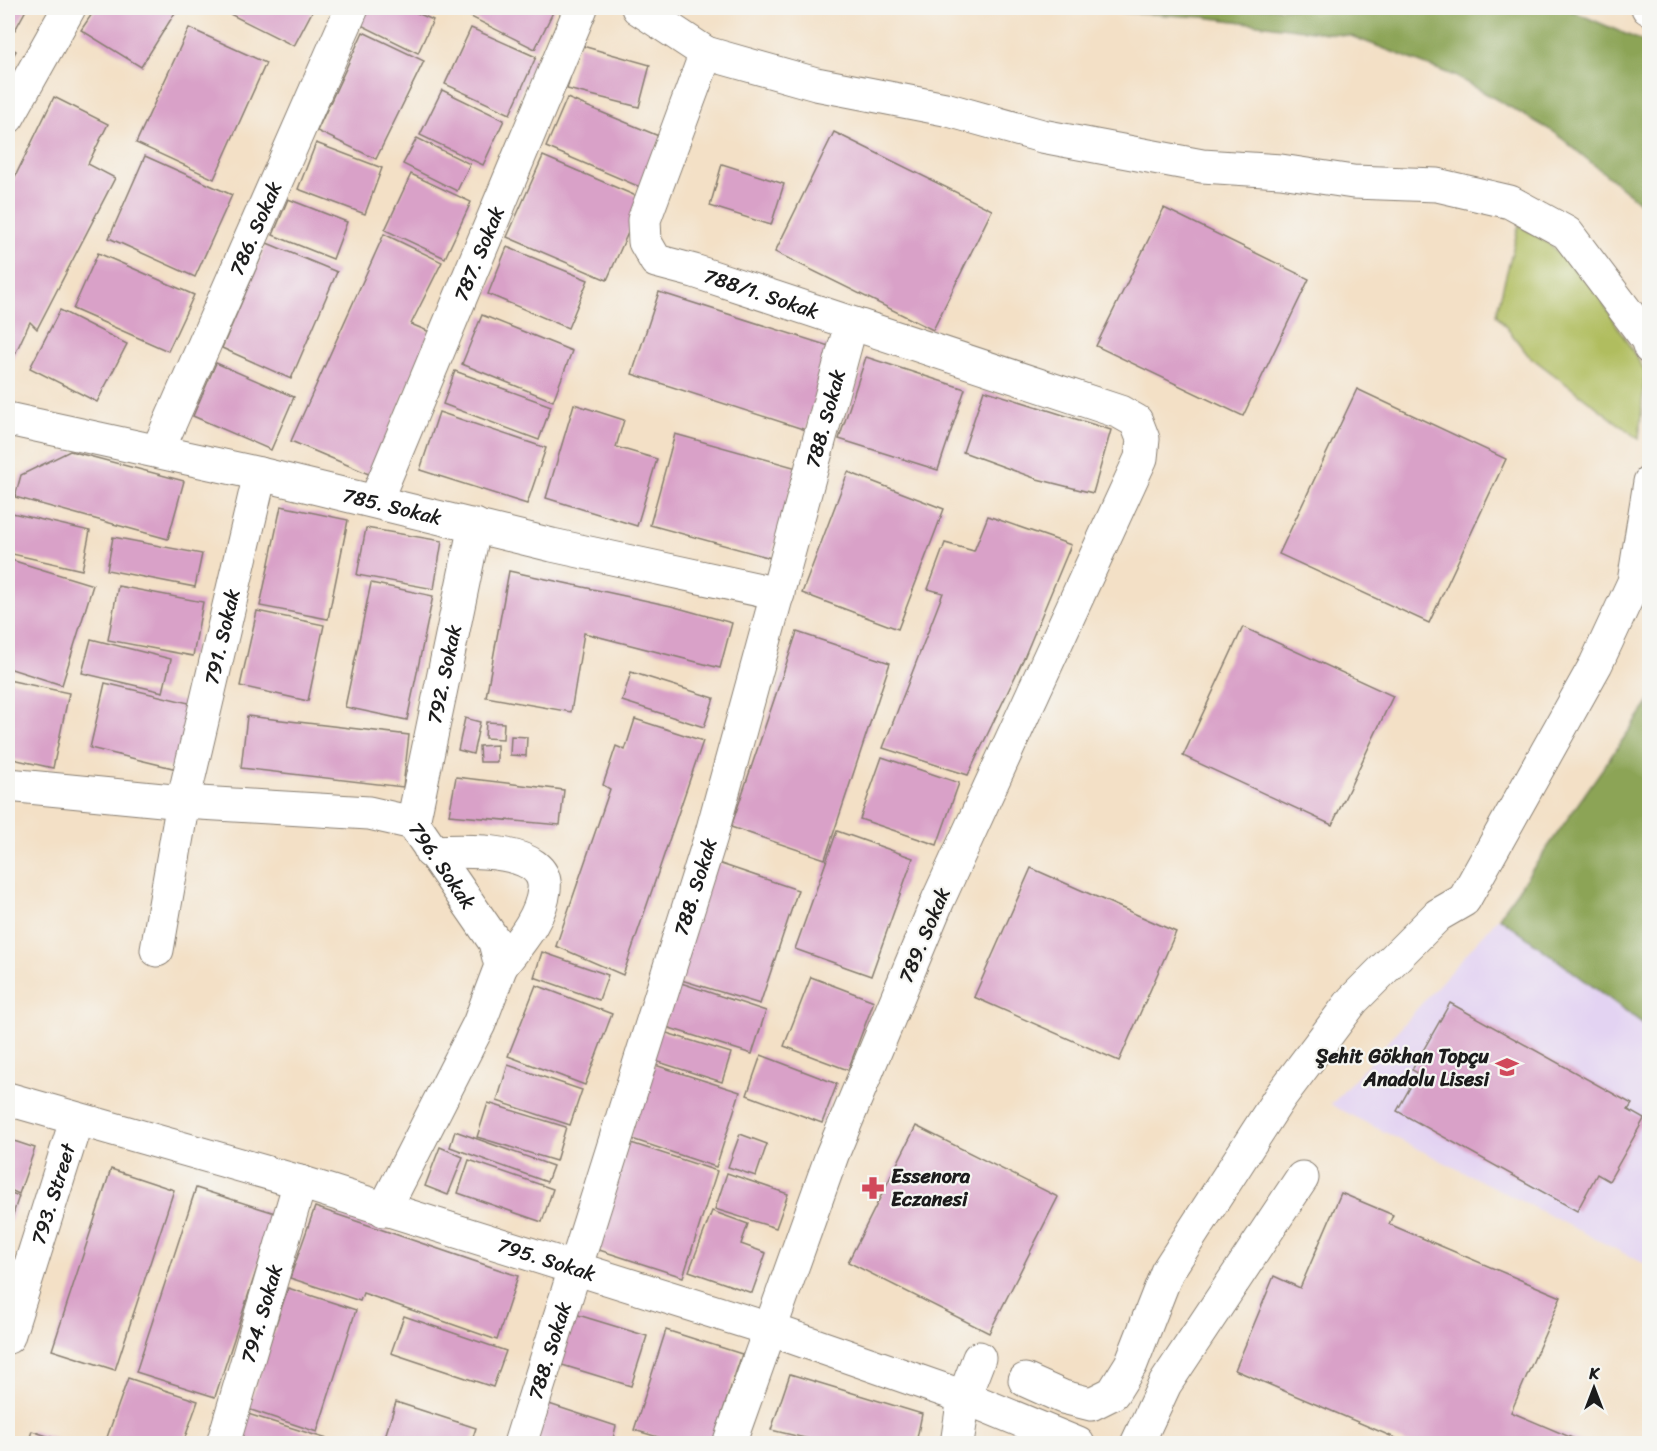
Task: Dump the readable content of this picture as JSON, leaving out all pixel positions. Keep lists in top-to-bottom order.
{
  "streets": {
    "street": [
      "786. Sokak",
      "787. Sokak",
      "788/1. Sokak",
      "788. Sokak",
      "785. Sokak",
      "791. Sokak",
      "792. Sokak",
      "796. Sokak",
      "789. Sokak",
      "793. Street",
      "795. Sokak",
      "794. Sokak"
    ]
  },
  "crossings": [
    ["786. Sokak", "785. Sokak"],
    ["787. Sokak", "785. Sokak"],
    ["788/1. Sokak", "788. Sokak"],
    ["788/1. Sokak", "789. Sokak"],
    ["788. Sokak", "785. Sokak"],
    ["788. Sokak", "795. Sokak"],
    ["785. Sokak", "791. Sokak"],
    ["785. Sokak", "792. Sokak"],
    ["791. Sokak", "796. Sokak"],
    ["792. Sokak", "796. Sokak"],
    ["789. Sokak", "795. Sokak"],
    ["793. Street", "795. Sokak"],
    ["795. Sokak", "794. Sokak"]
  ],
  "places": {
    "school or university": ["Şehit Gökhan Topçu Anadolu Lisesi"],
    "pharmacy": ["Essenora Eczanesi"]
  },
  "north": "top"
}
